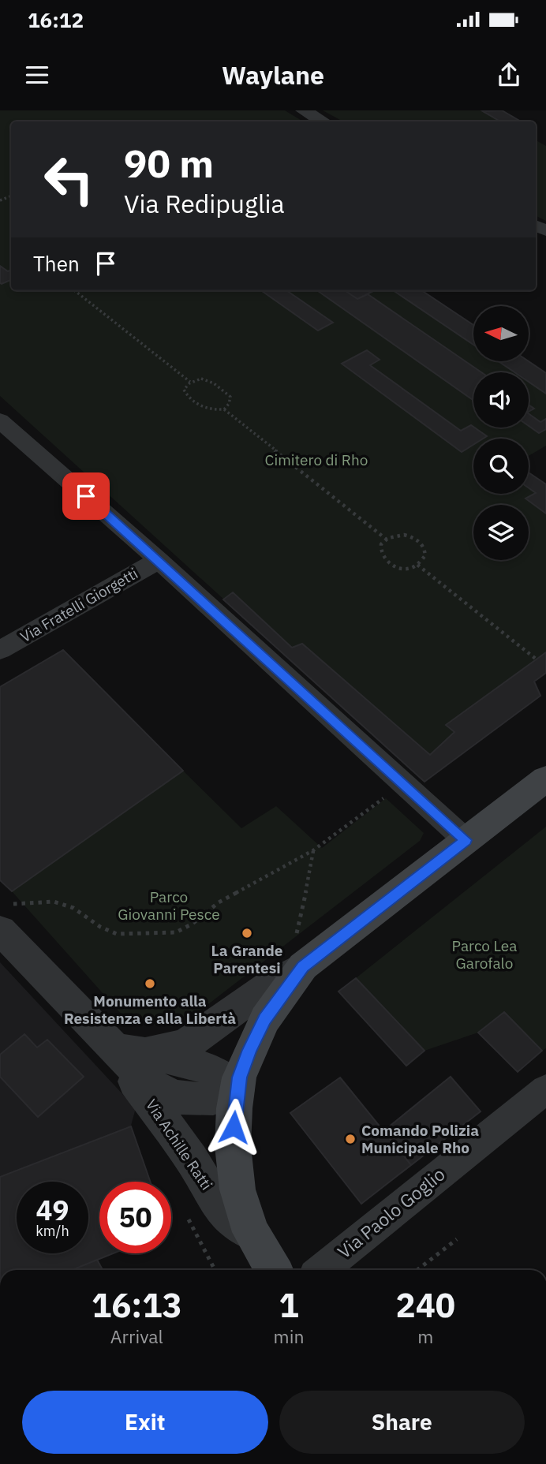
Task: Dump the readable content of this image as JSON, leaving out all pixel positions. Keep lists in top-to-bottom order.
{
  "streets": {
    "street": ["Via Fratelli Giorgetti", "Via Achille Ratti", "Via Paolo Goglio"]
  },
  "parks": ["Cimitero di Rho", "Parco Giovanni Pesce", "Parco Lea Garofalo"],
  "places": ["La Grande Parentesi", "Monumento alla Resistenza e alla Libertà", "Comando Polizia Municipale Rho"],
  "north": "left",
  "page": {
    "status": "16:12",
    "header": "Waylane",
    "turn": ["90 m", "Via Redipuglia"],
    "then": "Then",
    "speed": "49 km/h",
    "limit": "50",
    "eta": [
      "16:13",
      "Arrival",
      "1",
      "min",
      "240",
      "m"
    ],
    "buttons": ["Exit", "Share"]
  }
}
